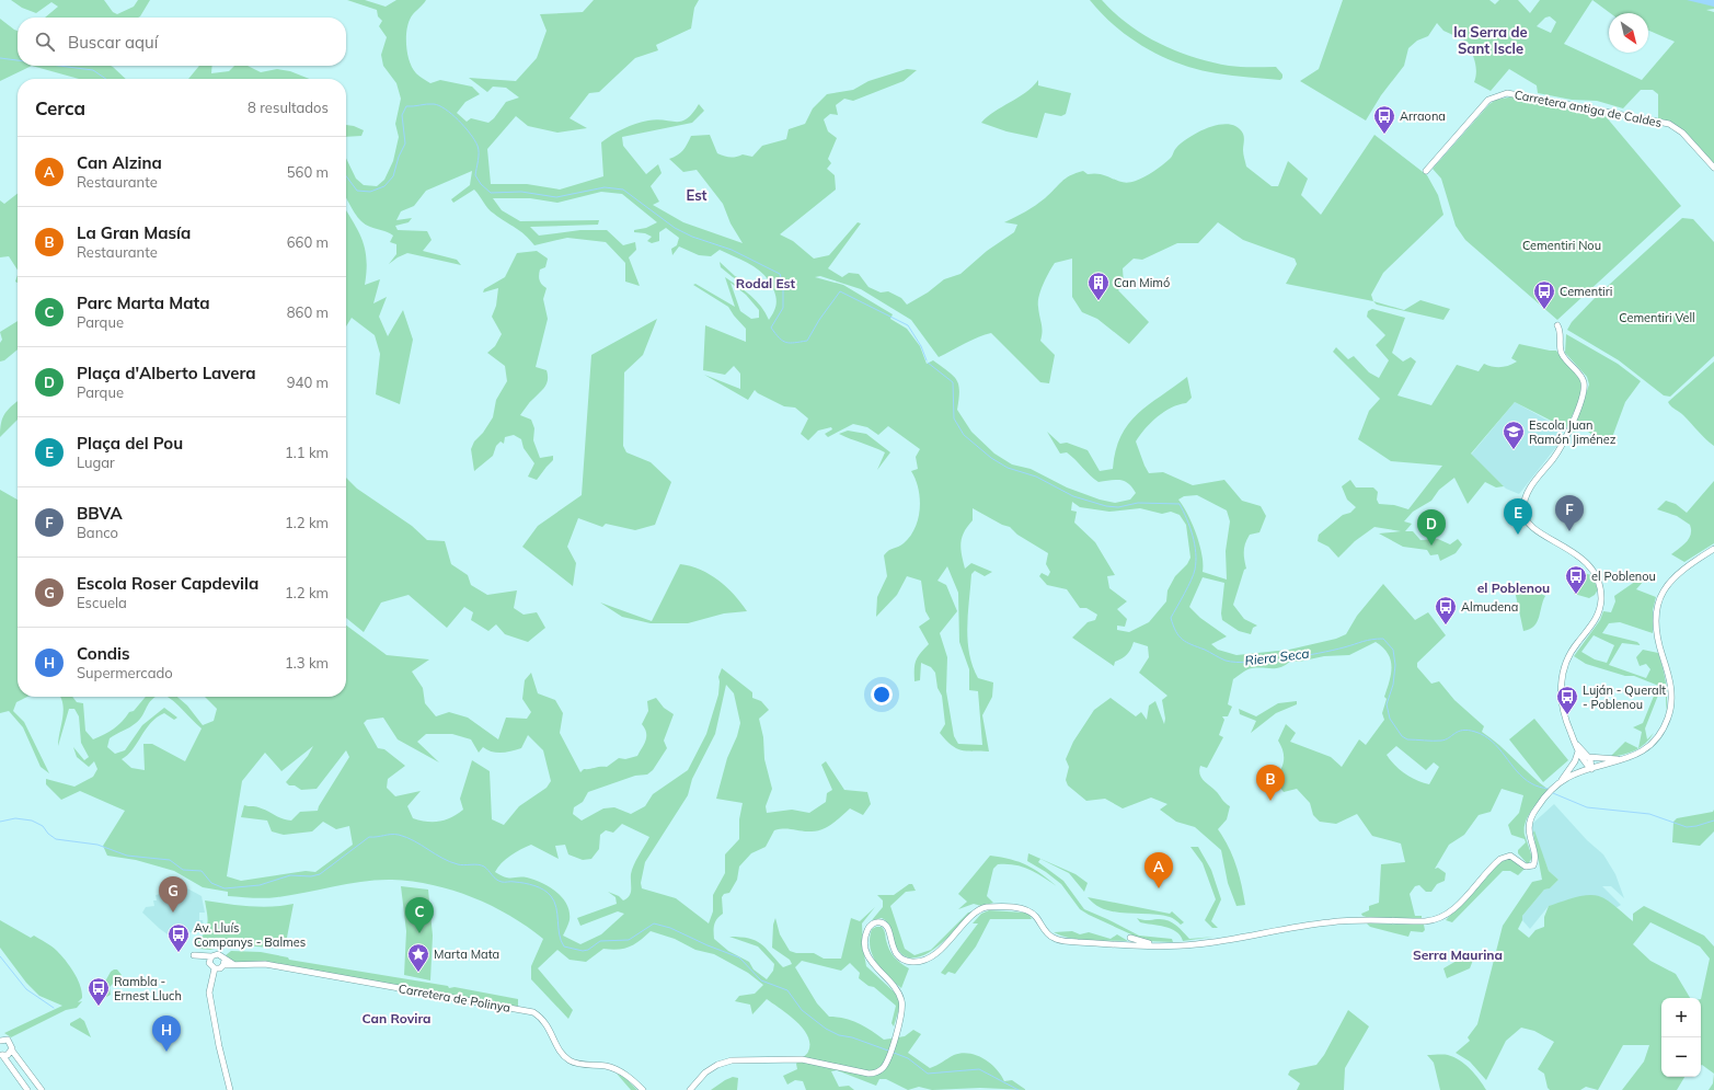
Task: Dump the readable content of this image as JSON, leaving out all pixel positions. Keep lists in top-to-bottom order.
{
  "streets": {
    "street": ["Carretera antiga de Caldes", "Carretera de Polinya"]
  },
  "districts": [
    "la Serra de Sant Iscle",
    "Est",
    "Rodal Est",
    "el Poblenou",
    "Serra Maurina",
    "Can Rovira"
  ],
  "water": ["Riera Seca"],
  "parks": ["Cementiri Nou", "Cementiri Vell"],
  "places": {
    "bus stop": [
      "Arraona",
      "Cementiri",
      "el Poblenou",
      "Almudena",
      "Luján - Queralt - Poblenou",
      "Av. Lluís Companys - Balmes",
      "Rambla - Ernest Lluch"
    ],
    "building": ["Can Mimó"],
    "school or university": ["Escola Juan Ramón Jiménez"],
    "place": ["Marta Mata"]
  },
  "north": "bottom right",
  "page": {
    "search": "Buscar aquí",
    "heading": ["Cerca", "8 resultados"],
    "list": [
      {
        "mark": "A",
        "name": "Can Alzina",
        "note": "Restaurante",
        "value": "560 m"
      },
      {
        "mark": "B",
        "name": "La Gran Masía",
        "note": "Restaurante",
        "value": "660 m"
      },
      {
        "mark": "C",
        "name": "Parc Marta Mata",
        "note": "Parque",
        "value": "860 m"
      },
      {
        "mark": "D",
        "name": "Plaça d'Alberto Lavera",
        "note": "Parque",
        "value": "940 m"
      },
      {
        "mark": "E",
        "name": "Plaça del Pou",
        "note": "Lugar",
        "value": "1.1 km"
      },
      {
        "mark": "F",
        "name": "BBVA",
        "note": "Banco",
        "value": "1.2 km"
      },
      {
        "mark": "G",
        "name": "Escola Roser Capdevila",
        "note": "Escuela",
        "value": "1.2 km"
      },
      {
        "mark": "H",
        "name": "Condis",
        "note": "Supermercado",
        "value": "1.3 km"
      }
    ],
    "pins": [
      "F",
      "E",
      "D",
      "B",
      "A",
      "G",
      "C",
      "H"
    ],
    "map_buttons": ["+", "−"]
  }
}
